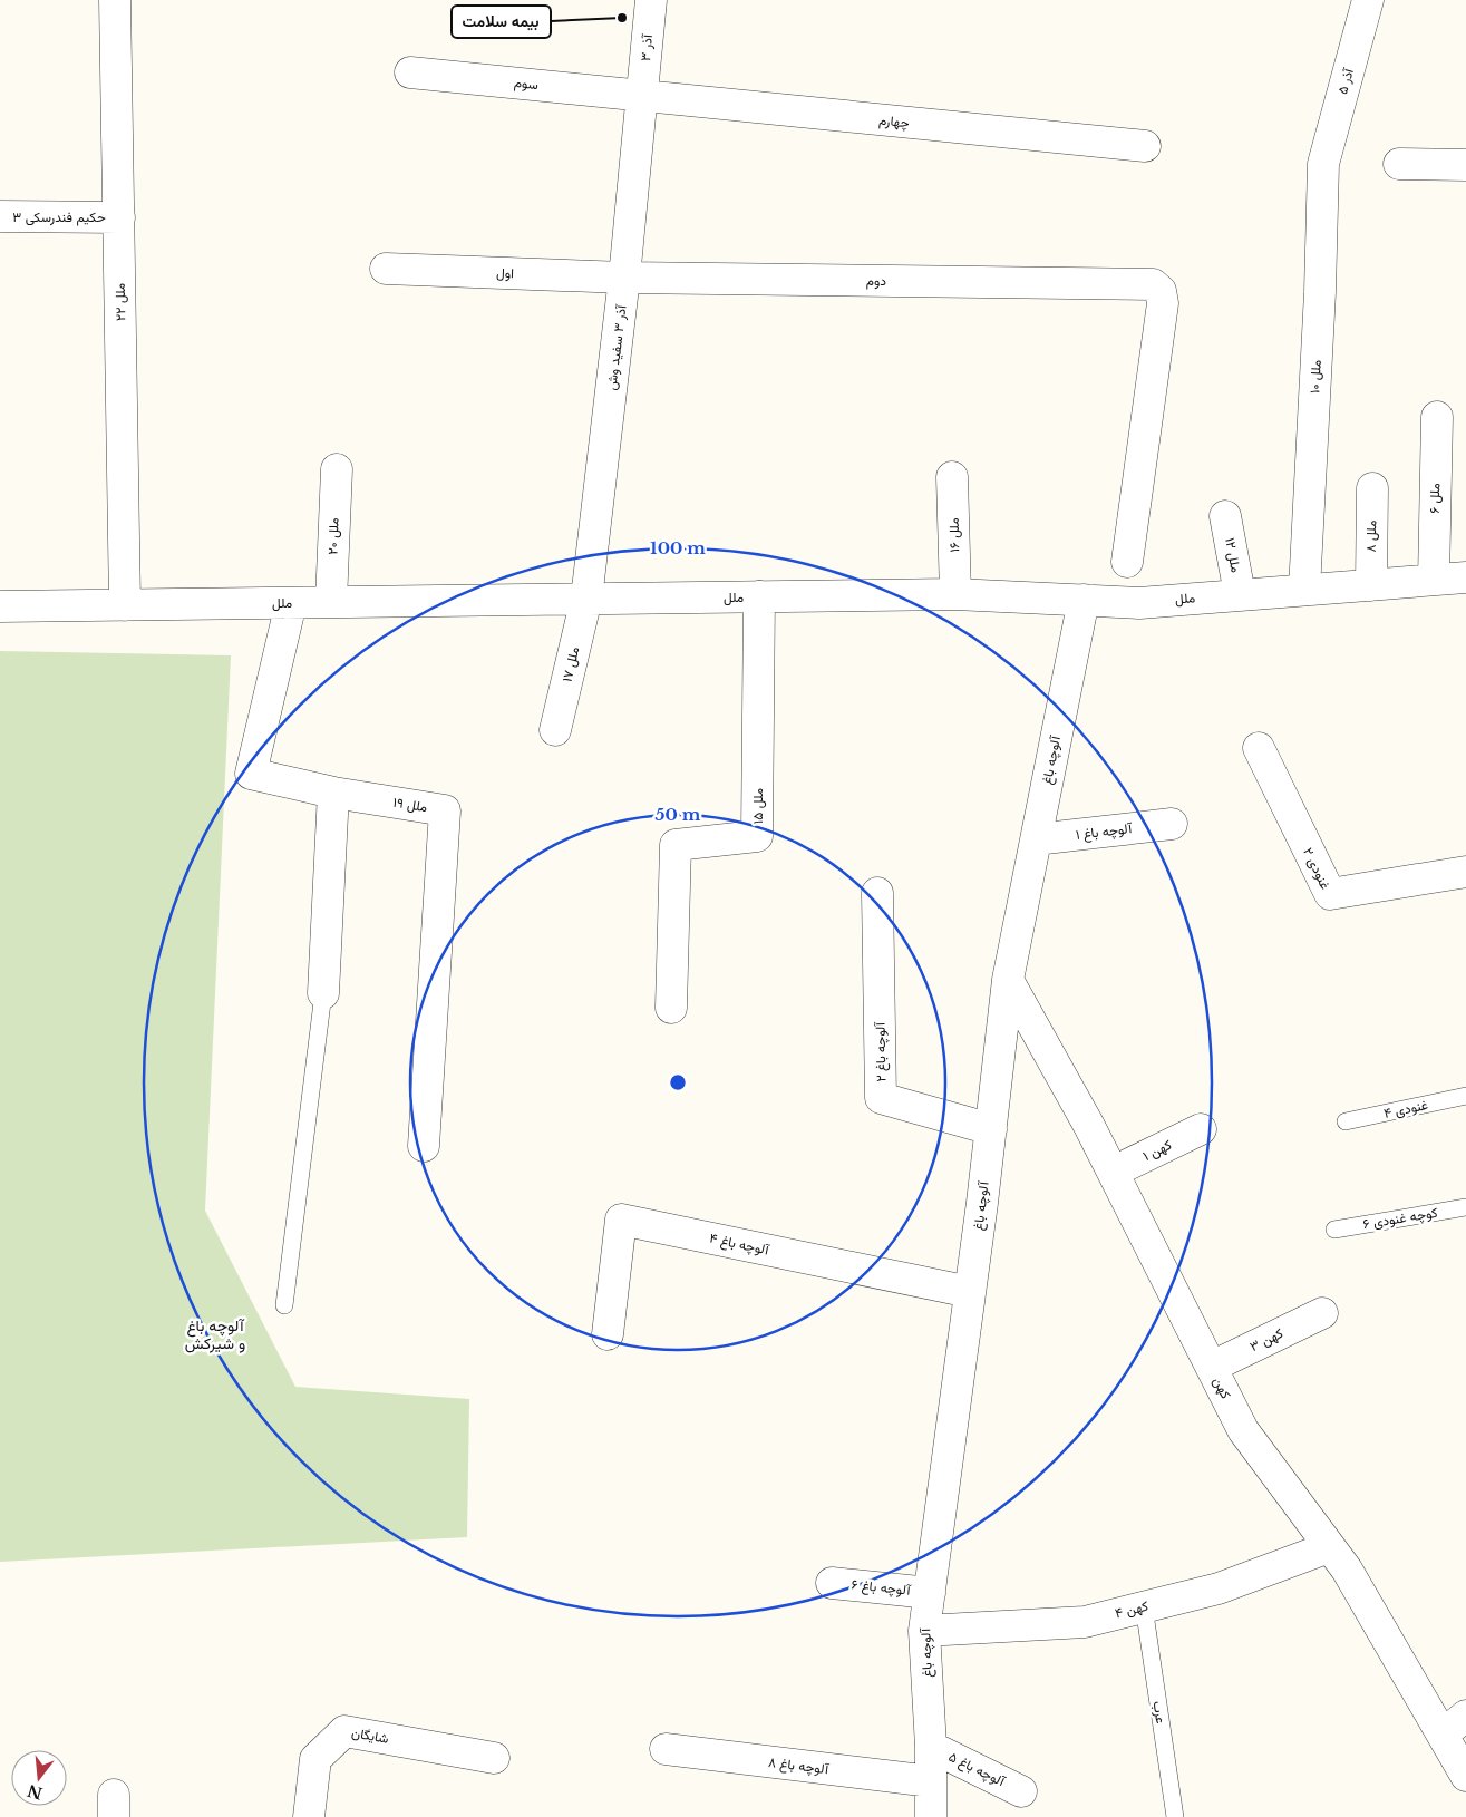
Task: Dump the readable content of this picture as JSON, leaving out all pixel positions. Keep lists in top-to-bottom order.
{
  "streets": {
    "street": [
      "۳ آذر",
      "آذر ۵",
      "سوم",
      "چهارم",
      "حکیم فندرسکی ۳",
      "اول",
      "دوم",
      "۲۲ ملل",
      "آذر ۳ سفید وش",
      "۱۰ ملل",
      "۶ ملل",
      "۱۶ ملل",
      "۲۰ ملل",
      "۸ ملل",
      "۱۲ ملل",
      "ملل",
      "ملل ۱۷",
      "آلوچه باغ",
      "ملل ۱۹",
      "ملل ۱۵",
      "۱ آلوچه باغ",
      "۲ غنودی",
      "۲ آلوچه باغ",
      "۱ کهن",
      "۴ آلوچه باغ",
      "۳ کهن",
      "کهن",
      "۶ آلوچه باغ",
      "۴ کهن",
      "شایگان",
      "۸ آلوچه باغ",
      "۵ آلوچه باغ"
    ],
    "lane": ["۴ غنودی", "کوچه غنودی ۶", "عرب"]
  },
  "crossings": [
    ["۳ آذر", "سوم"],
    ["۳ آذر", "چهارم"],
    ["۳ آذر", "آذر ۳ سفید وش"],
    ["آذر ۵", "۱۰ ملل"],
    ["سوم", "چهارم"],
    ["سوم", "آذر ۳ سفید وش"],
    ["چهارم", "آذر ۳ سفید وش"],
    ["حکیم فندرسکی ۳", "۲۲ ملل"],
    ["اول", "دوم"],
    ["اول", "آذر ۳ سفید وش"],
    ["دوم", "آذر ۳ سفید وش"],
    ["۲۲ ملل", "ملل"],
    ["آذر ۳ سفید وش", "ملل"],
    ["آذر ۳ سفید وش", "ملل ۱۷"],
    ["۱۰ ملل", "ملل"],
    ["۶ ملل", "ملل"],
    ["۱۶ ملل", "ملل"],
    ["۲۰ ملل", "ملل"],
    ["۸ ملل", "ملل"],
    ["۱۲ ملل", "ملل"],
    ["ملل", "ملل ۱۷"],
    ["ملل", "آلوچه باغ"],
    ["ملل", "ملل ۱۹"],
    ["ملل", "ملل ۱۵"],
    ["آلوچه باغ", "۱ آلوچه باغ"],
    ["آلوچه باغ", "۲ آلوچه باغ"],
    ["آلوچه باغ", "۴ آلوچه باغ"],
    ["آلوچه باغ", "کهن"],
    ["آلوچه باغ", "۶ آلوچه باغ"],
    ["آلوچه باغ", "۴ کهن"],
    ["آلوچه باغ", "۸ آلوچه باغ"],
    ["آلوچه باغ", "۵ آلوچه باغ"],
    ["۱ کهن", "کهن"],
    ["۳ کهن", "کهن"],
    ["کهن", "۴ کهن"],
    ["۴ کهن", "عرب"]
  ],
  "districts": ["آلوچه باغ و شیرکش"],
  "places": ["بیمه سلامت"],
  "north": "bottom",
  "rings": ["100 m", "50 m"]
}
